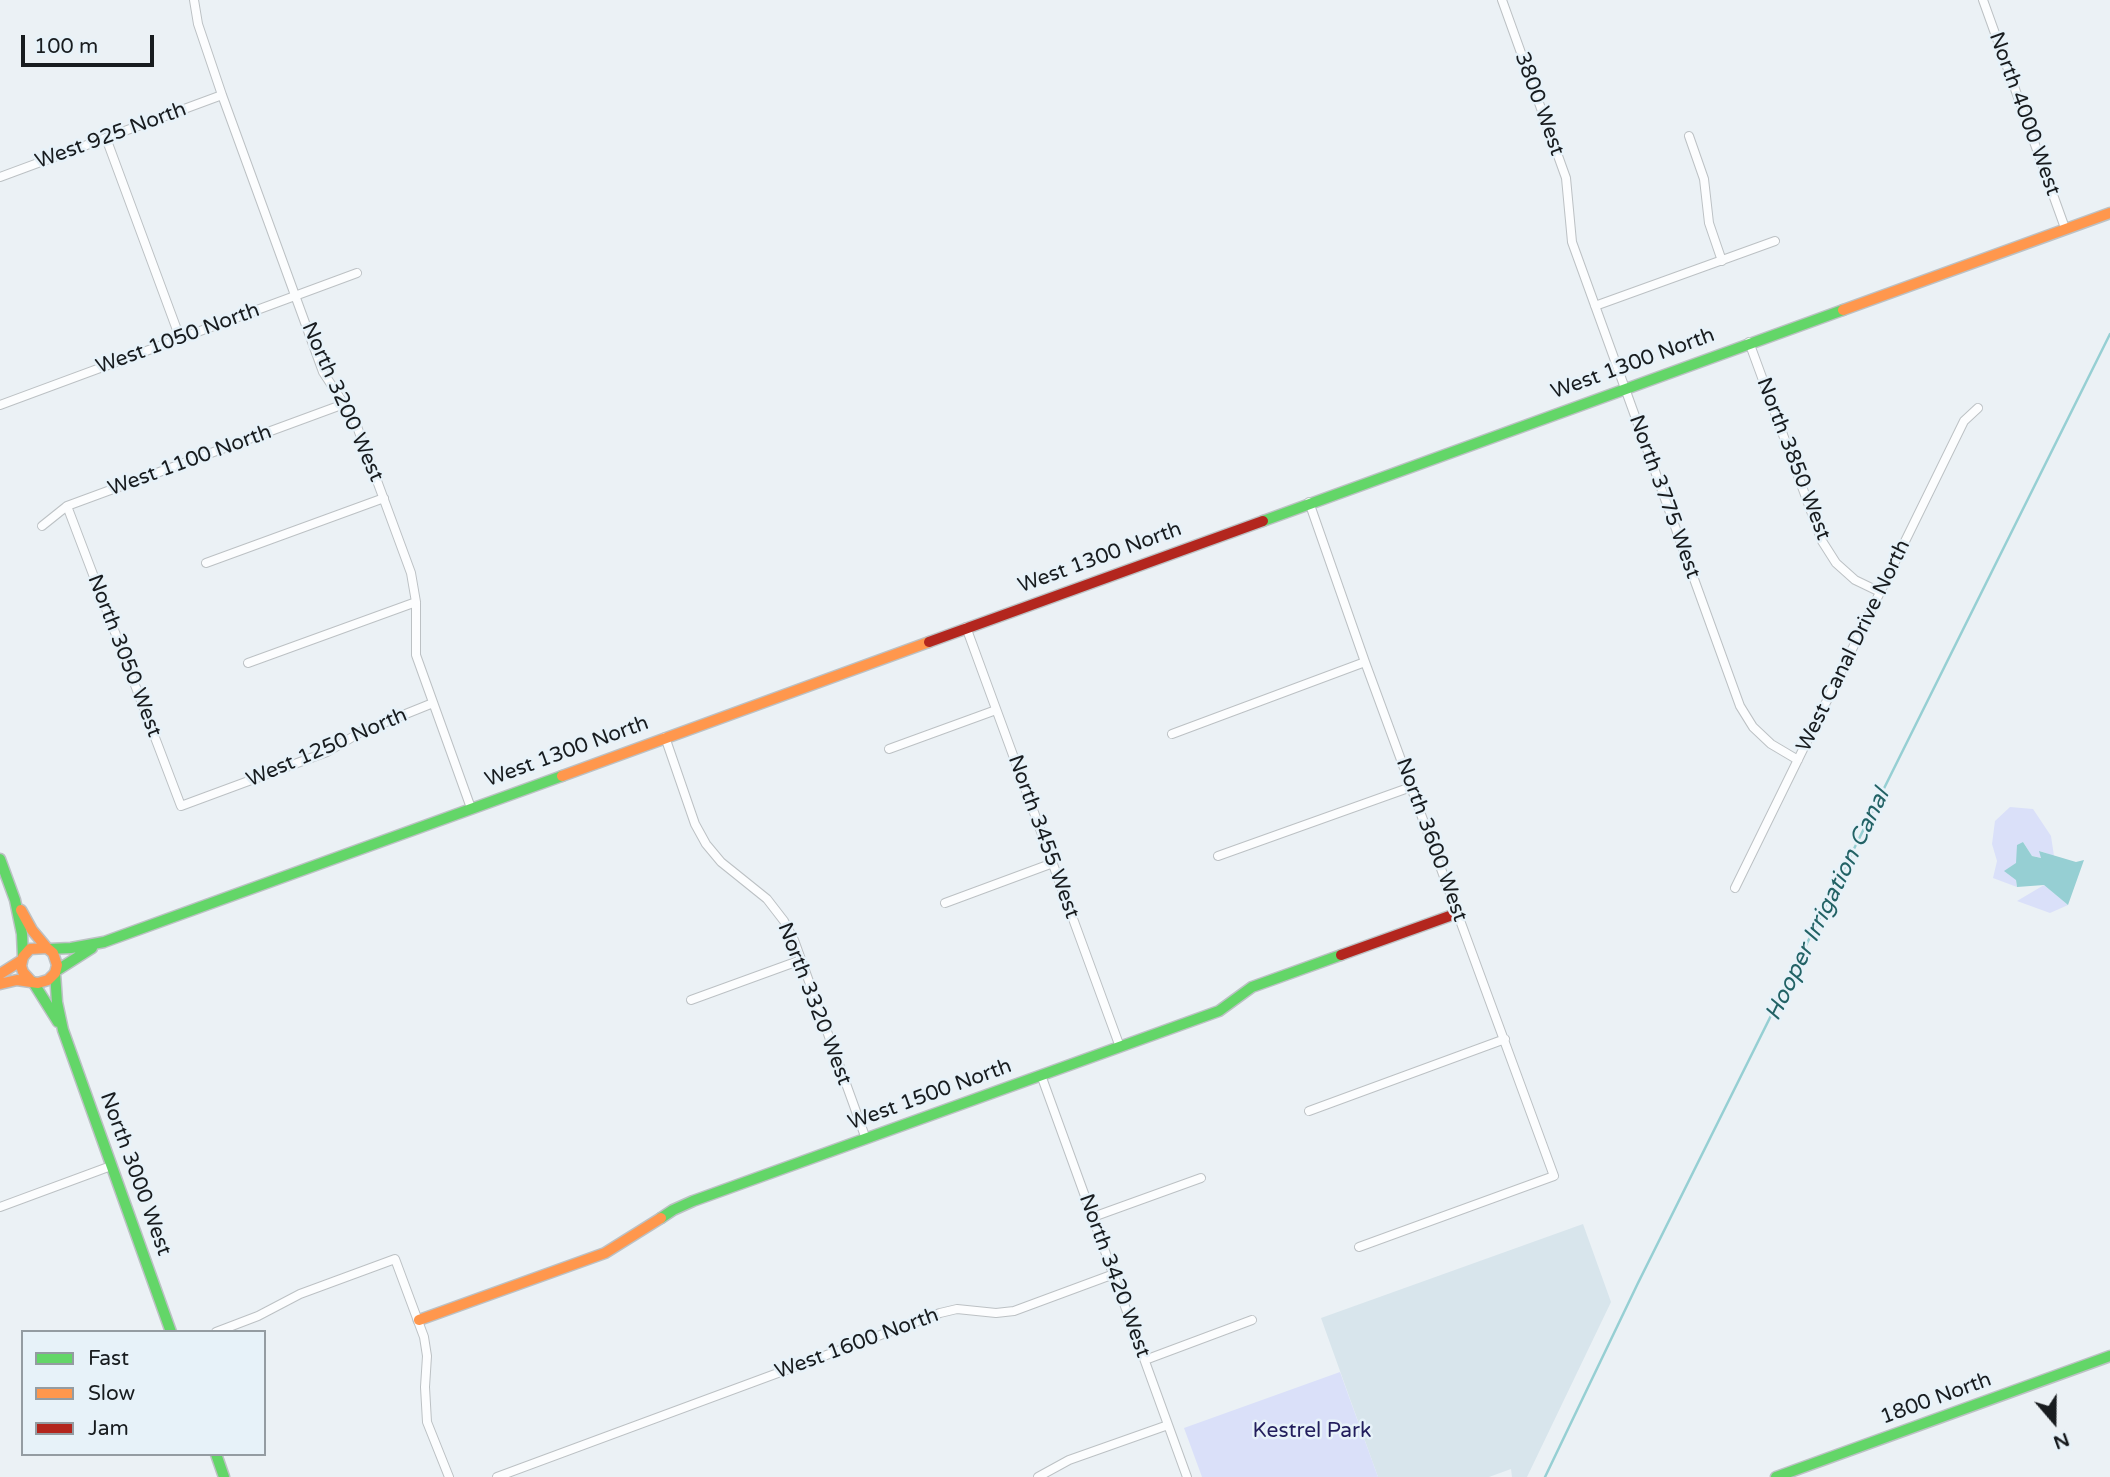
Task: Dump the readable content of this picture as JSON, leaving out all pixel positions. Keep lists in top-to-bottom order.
{
  "streets": {
    "street": [
      "3800 West",
      "North 4000 West",
      "West 925 North",
      "West 1050 North",
      "West 1300 North",
      "North 3200 West",
      "North 3850 West",
      "West 1100 North",
      "North 3775 West",
      "West Canal Drive North",
      "North 3050 West",
      "West 1250 North",
      "North 3455 West",
      "North 3600 West",
      "North 3320 West",
      "West 1500 North",
      "North 3000 West",
      "North 3420 West",
      "West 1600 North",
      "1800 North"
    ]
  },
  "crossings": [
    ["3800 West", "North 3775 West"],
    ["North 4000 West", "West 1300 North"],
    ["West 925 North", "North 3200 West"],
    ["West 1050 North", "North 3200 West"],
    ["West 1300 North", "North 3200 West"],
    ["West 1300 North", "North 3850 West"],
    ["West 1300 North", "North 3775 West"],
    ["West 1300 North", "North 3455 West"],
    ["West 1300 North", "North 3600 West"],
    ["West 1300 North", "North 3320 West"],
    ["West 1300 North", "North 3000 West"],
    ["North 3200 West", "West 1100 North"],
    ["North 3200 West", "West 1250 North"],
    ["North 3850 West", "West Canal Drive North"],
    ["West 1100 North", "North 3050 West"],
    ["North 3775 West", "West Canal Drive North"],
    ["North 3050 West", "West 1250 North"],
    ["North 3455 West", "West 1500 North"],
    ["North 3600 West", "West 1500 North"],
    ["North 3320 West", "West 1500 North"],
    ["West 1500 North", "North 3420 West"],
    ["North 3420 West", "West 1600 North"]
  ],
  "water": ["Hooper Irrigation Canal"],
  "parks": ["Kestrel Park"],
  "legend": ["Fast", "Slow", "Jam"],
  "scale_bar": "100 m",
  "north": "bottom"
}
